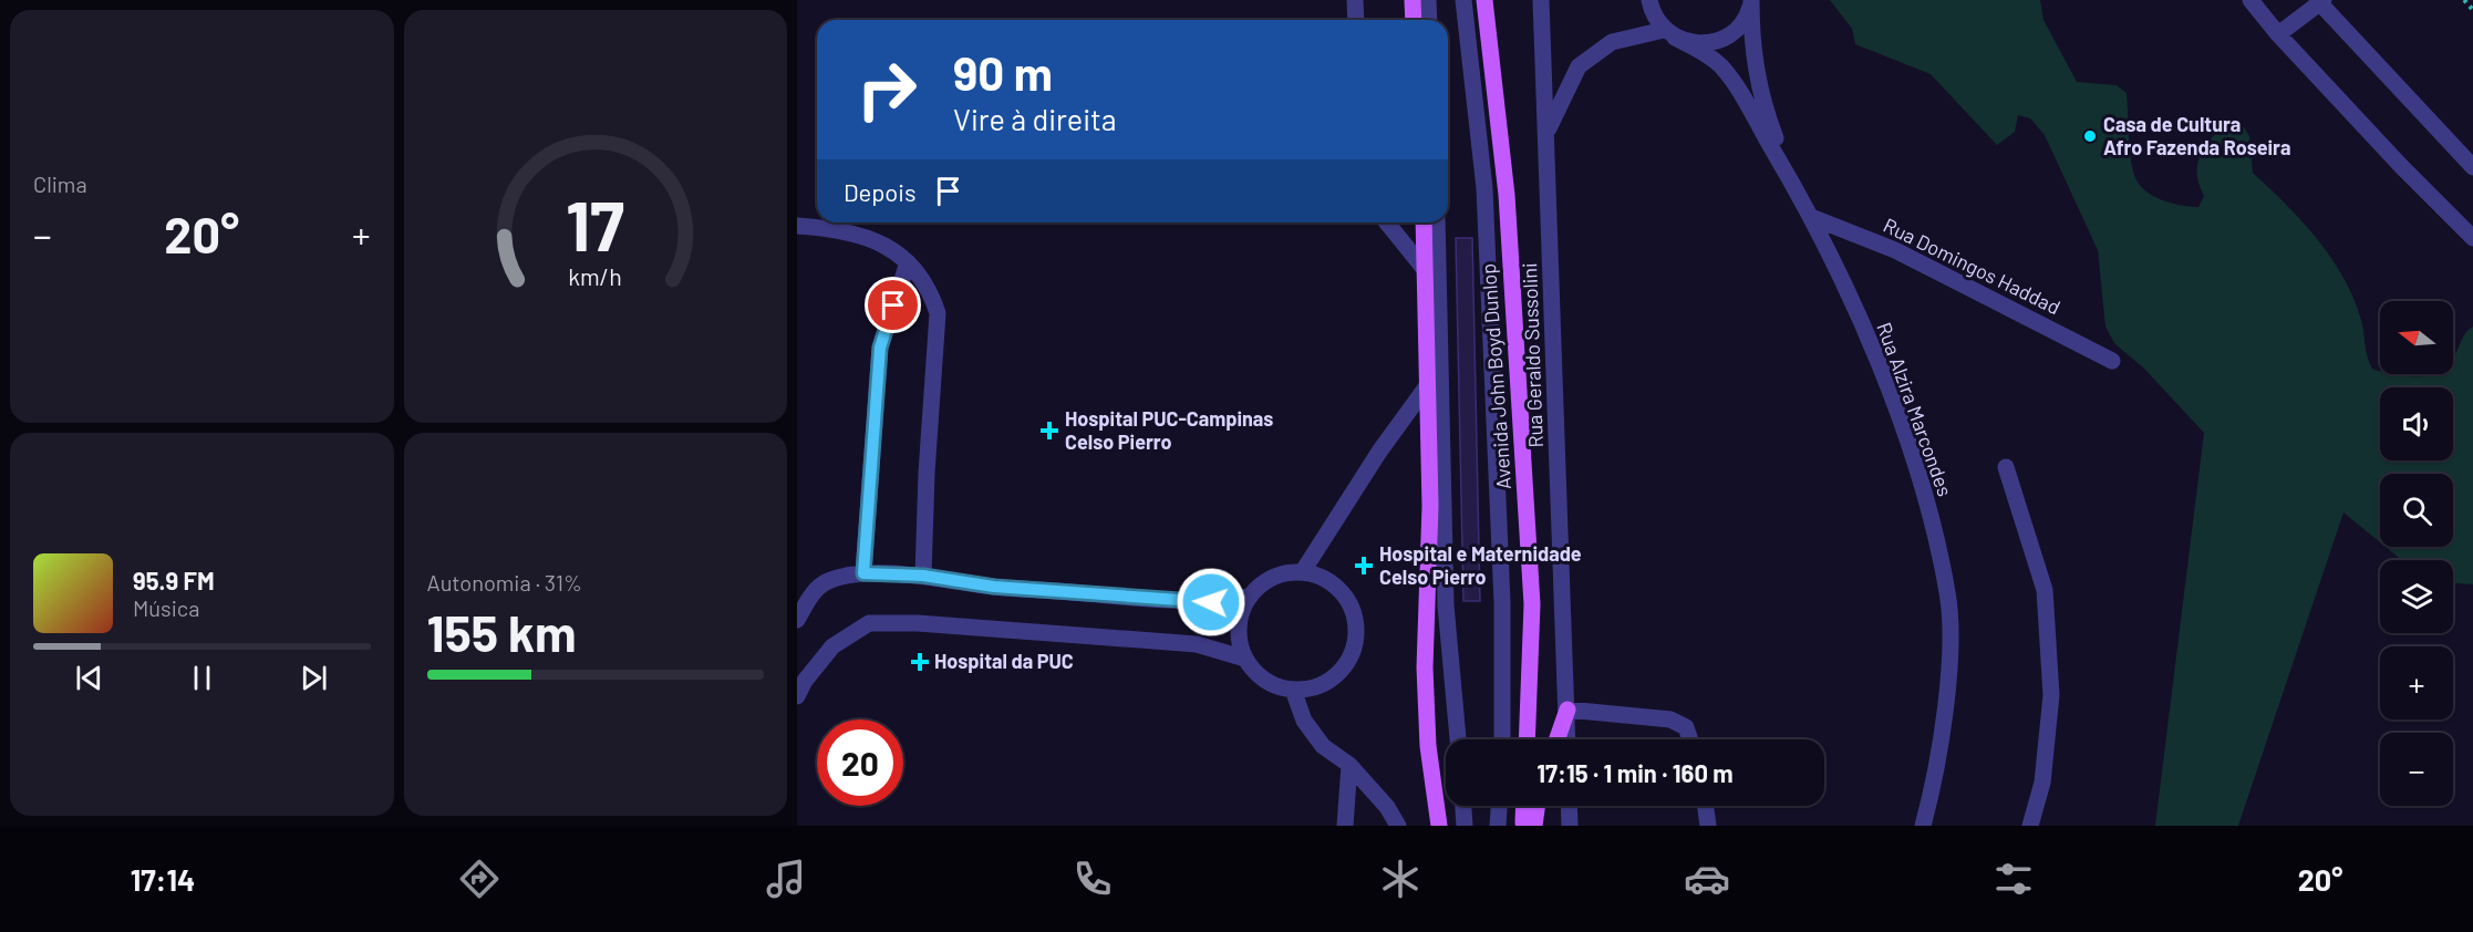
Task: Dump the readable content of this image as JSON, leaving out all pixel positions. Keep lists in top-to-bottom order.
{
  "streets": {
    "main road": ["Avenida John Boyd Dunlop"],
    "street": ["Rua Domingos Haddad", "Rua Geraldo Sussolini", "Rua Alzira Marcondes"]
  },
  "crossings": [
    ["Rua Domingos Haddad", "Rua Alzira Marcondes"]
  ],
  "places": {
    "other": ["Casa de Cultura Afro Fazenda Roseira"],
    "health": ["Hospital PUC-Campinas Celso Pierro", "Hospital e Maternidade Celso Pierro", "Hospital da PUC"]
  },
  "north": "left",
  "page": {
    "tile": [
      "Clima",
      ["Autonomia · 31%", "155 km"]
    ],
    "turn": ["90 m", "Vire à direita"],
    "then": "Depois",
    "heat": ["−", "20°", "+"],
    "map_buttons": ["+", "−"],
    "song": ["95.9 FM", "Música"],
    "limit": "20",
    "trip": "17:15 · 1 min · 160 m",
    "tabs": ["17:14", "20°"],
    "gauge": ["17", "km/h"]
  }
}
